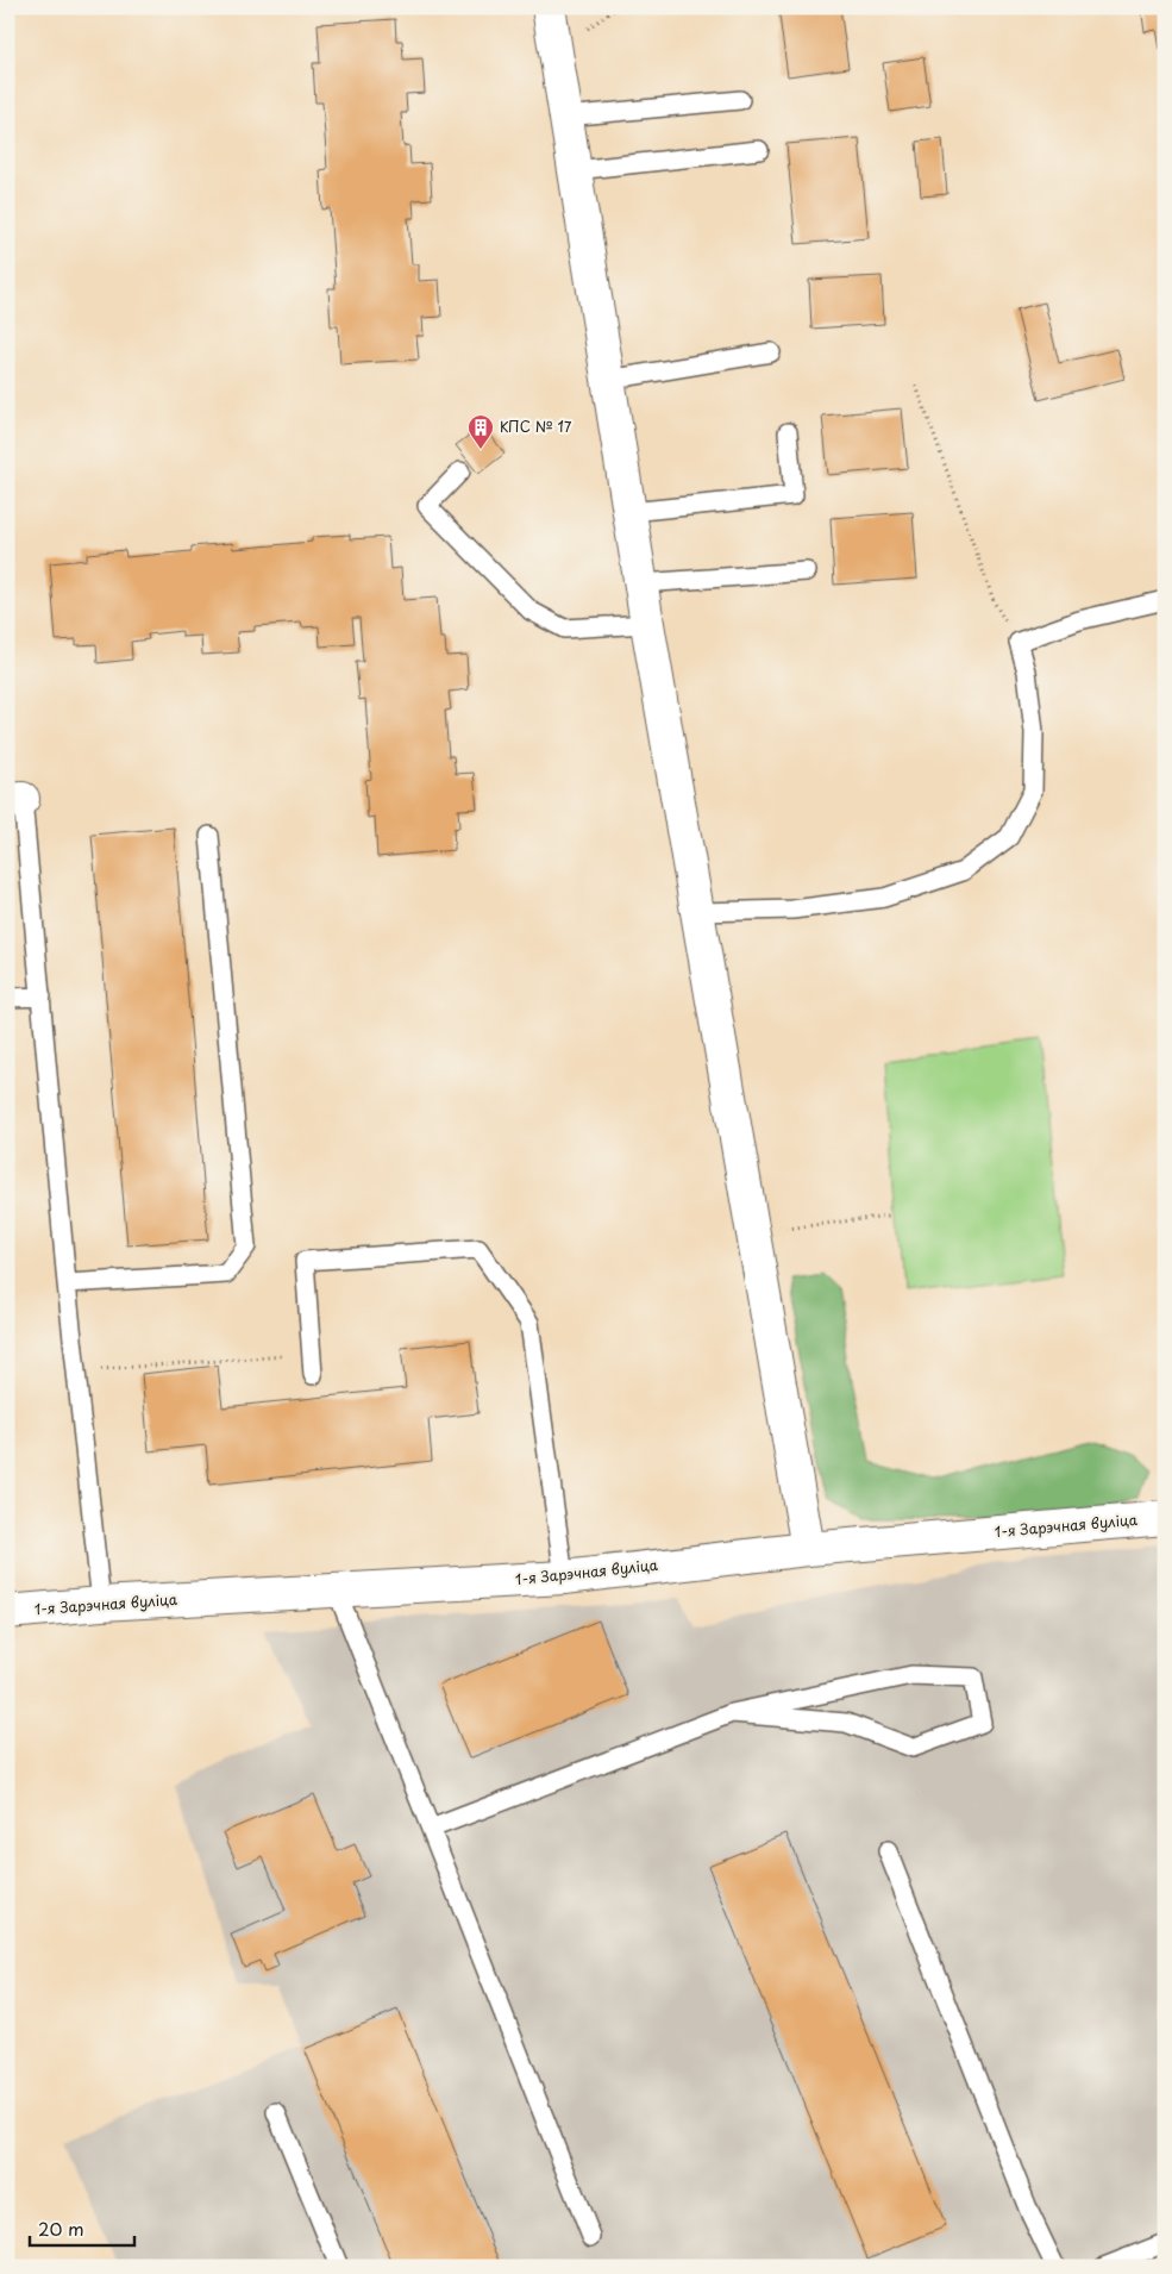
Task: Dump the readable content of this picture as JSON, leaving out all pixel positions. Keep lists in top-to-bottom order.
{
  "streets": {
    "street": ["1-я Зарэчная вуліца"]
  },
  "places": {
    "building": ["КПС № 17"]
  },
  "scale_bar": "20 m"
}
